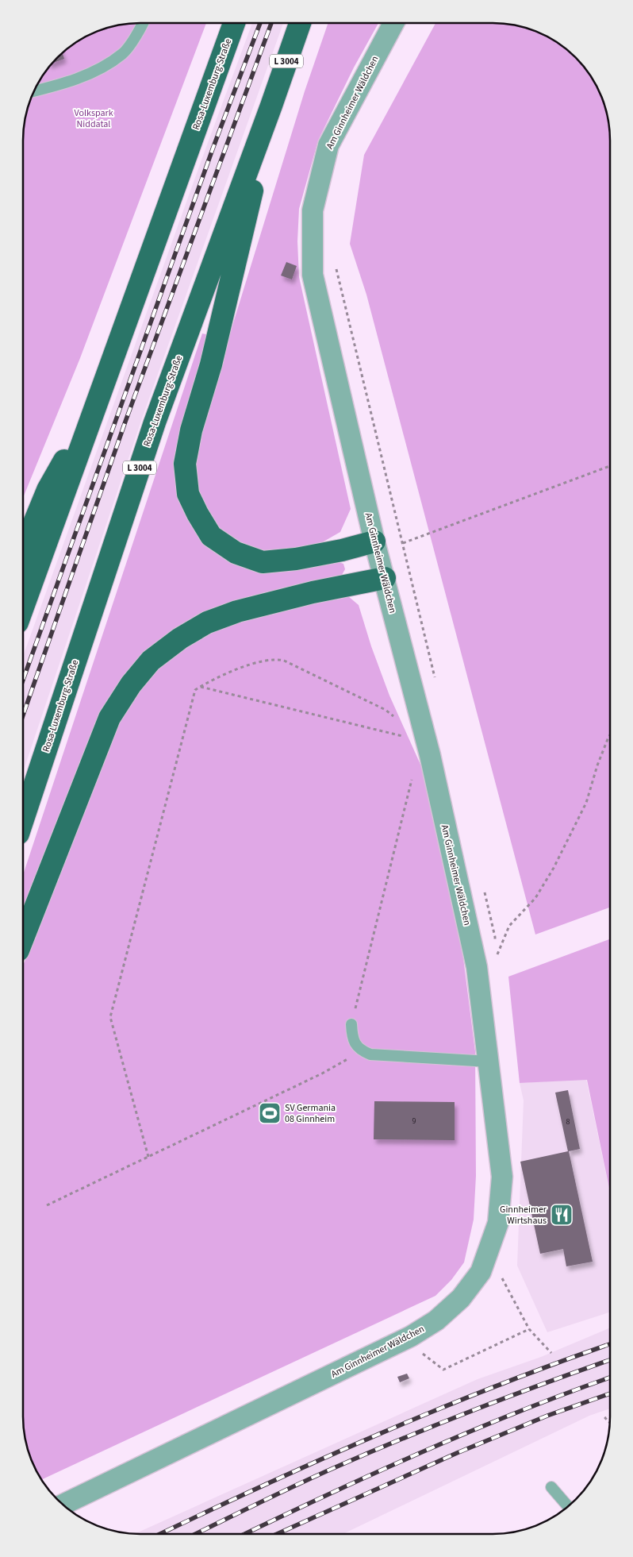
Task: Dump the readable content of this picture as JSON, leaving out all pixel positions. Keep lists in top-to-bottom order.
{
  "streets": {
    "highway": ["L 3004", "Rosa-Luxemburg-Straße"],
    "street": ["Am Ginnheimer Wäldchen"]
  },
  "parks": ["Volkspark Niddatal"],
  "places": {
    "sports": ["SV Germania 08 Ginnheim"],
    "restaurant": ["Ginnheimer Wirtshaus"]
  },
  "house_numbers": ["9", "8"]
}
